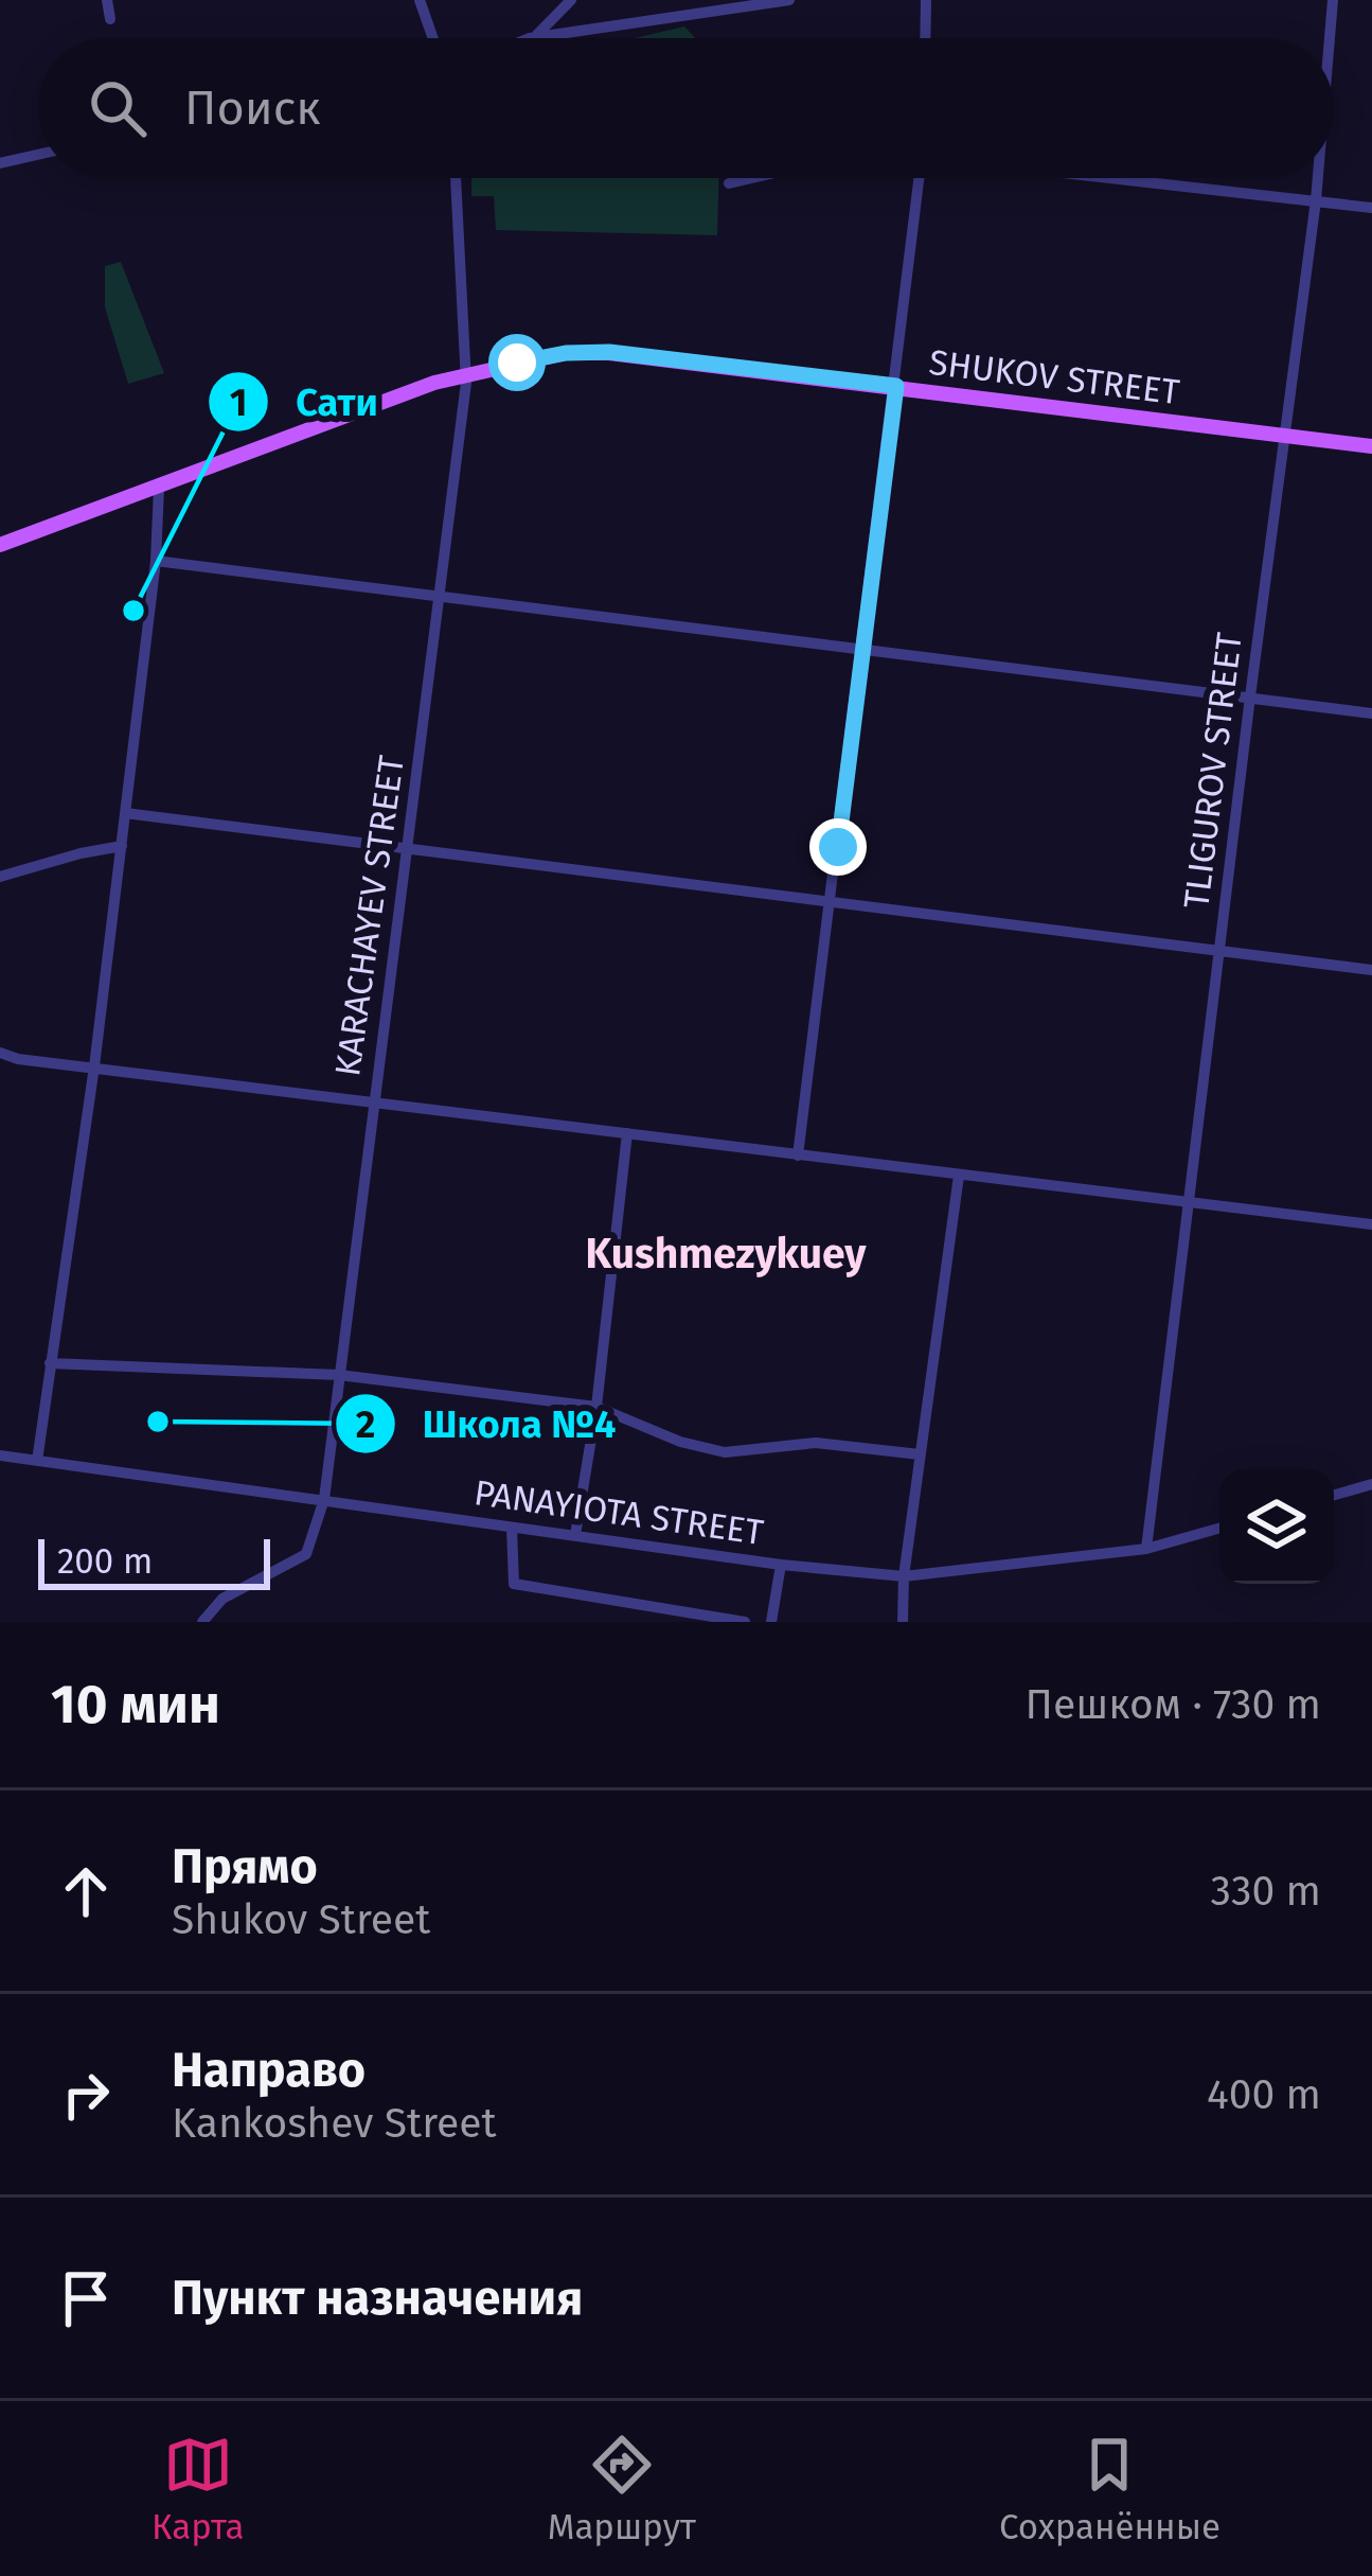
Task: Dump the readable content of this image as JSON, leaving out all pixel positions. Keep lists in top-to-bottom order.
{
  "streets": {
    "main road": ["SHUKOV STREET"],
    "street": ["TLIGUROV STREET", "KARACHAYEV STREET", "PANAYIOTA STREET"]
  },
  "crossings": [
    ["SHUKOV STREET", "TLIGUROV STREET"],
    ["SHUKOV STREET", "KARACHAYEV STREET"],
    ["TLIGUROV STREET", "PANAYIOTA STREET"],
    ["KARACHAYEV STREET", "PANAYIOTA STREET"]
  ],
  "districts": ["Kushmezykuey"],
  "places": ["Сати", "Школа №4"],
  "scale_bar": "200 m",
  "page": {
    "search": "Поиск",
    "scale": "200 m",
    "heading": ["10 мин", "Пешком · 730 m"],
    "list": [
      ["Прямо", "Shukov Street", "330 m"],
      ["Направо", "Kankoshev Street", "400 m"],
      "Пункт назначения"
    ],
    "nav": ["Карта", "Маршрут", "Сохранённые"]
  }
}
